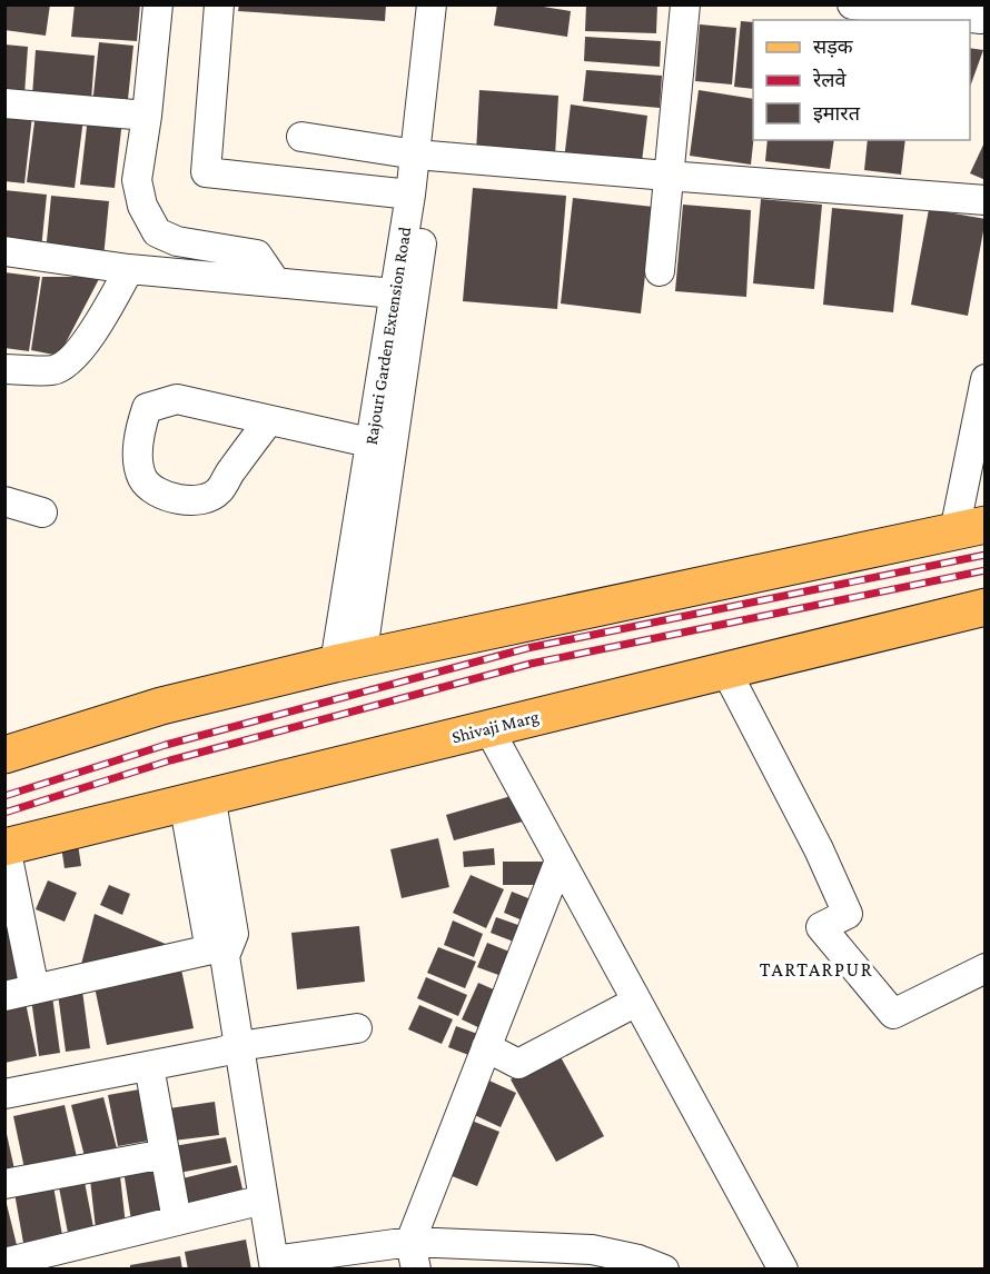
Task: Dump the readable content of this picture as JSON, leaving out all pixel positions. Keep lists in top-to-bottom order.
{
  "streets": {
    "main road": ["Shivaji Marg"],
    "street": ["Rajouri Garden Extension Road"]
  },
  "districts": ["TARTARPUR"],
  "legend": ["सड़क", "रेलवे", "इमारत"]
}
